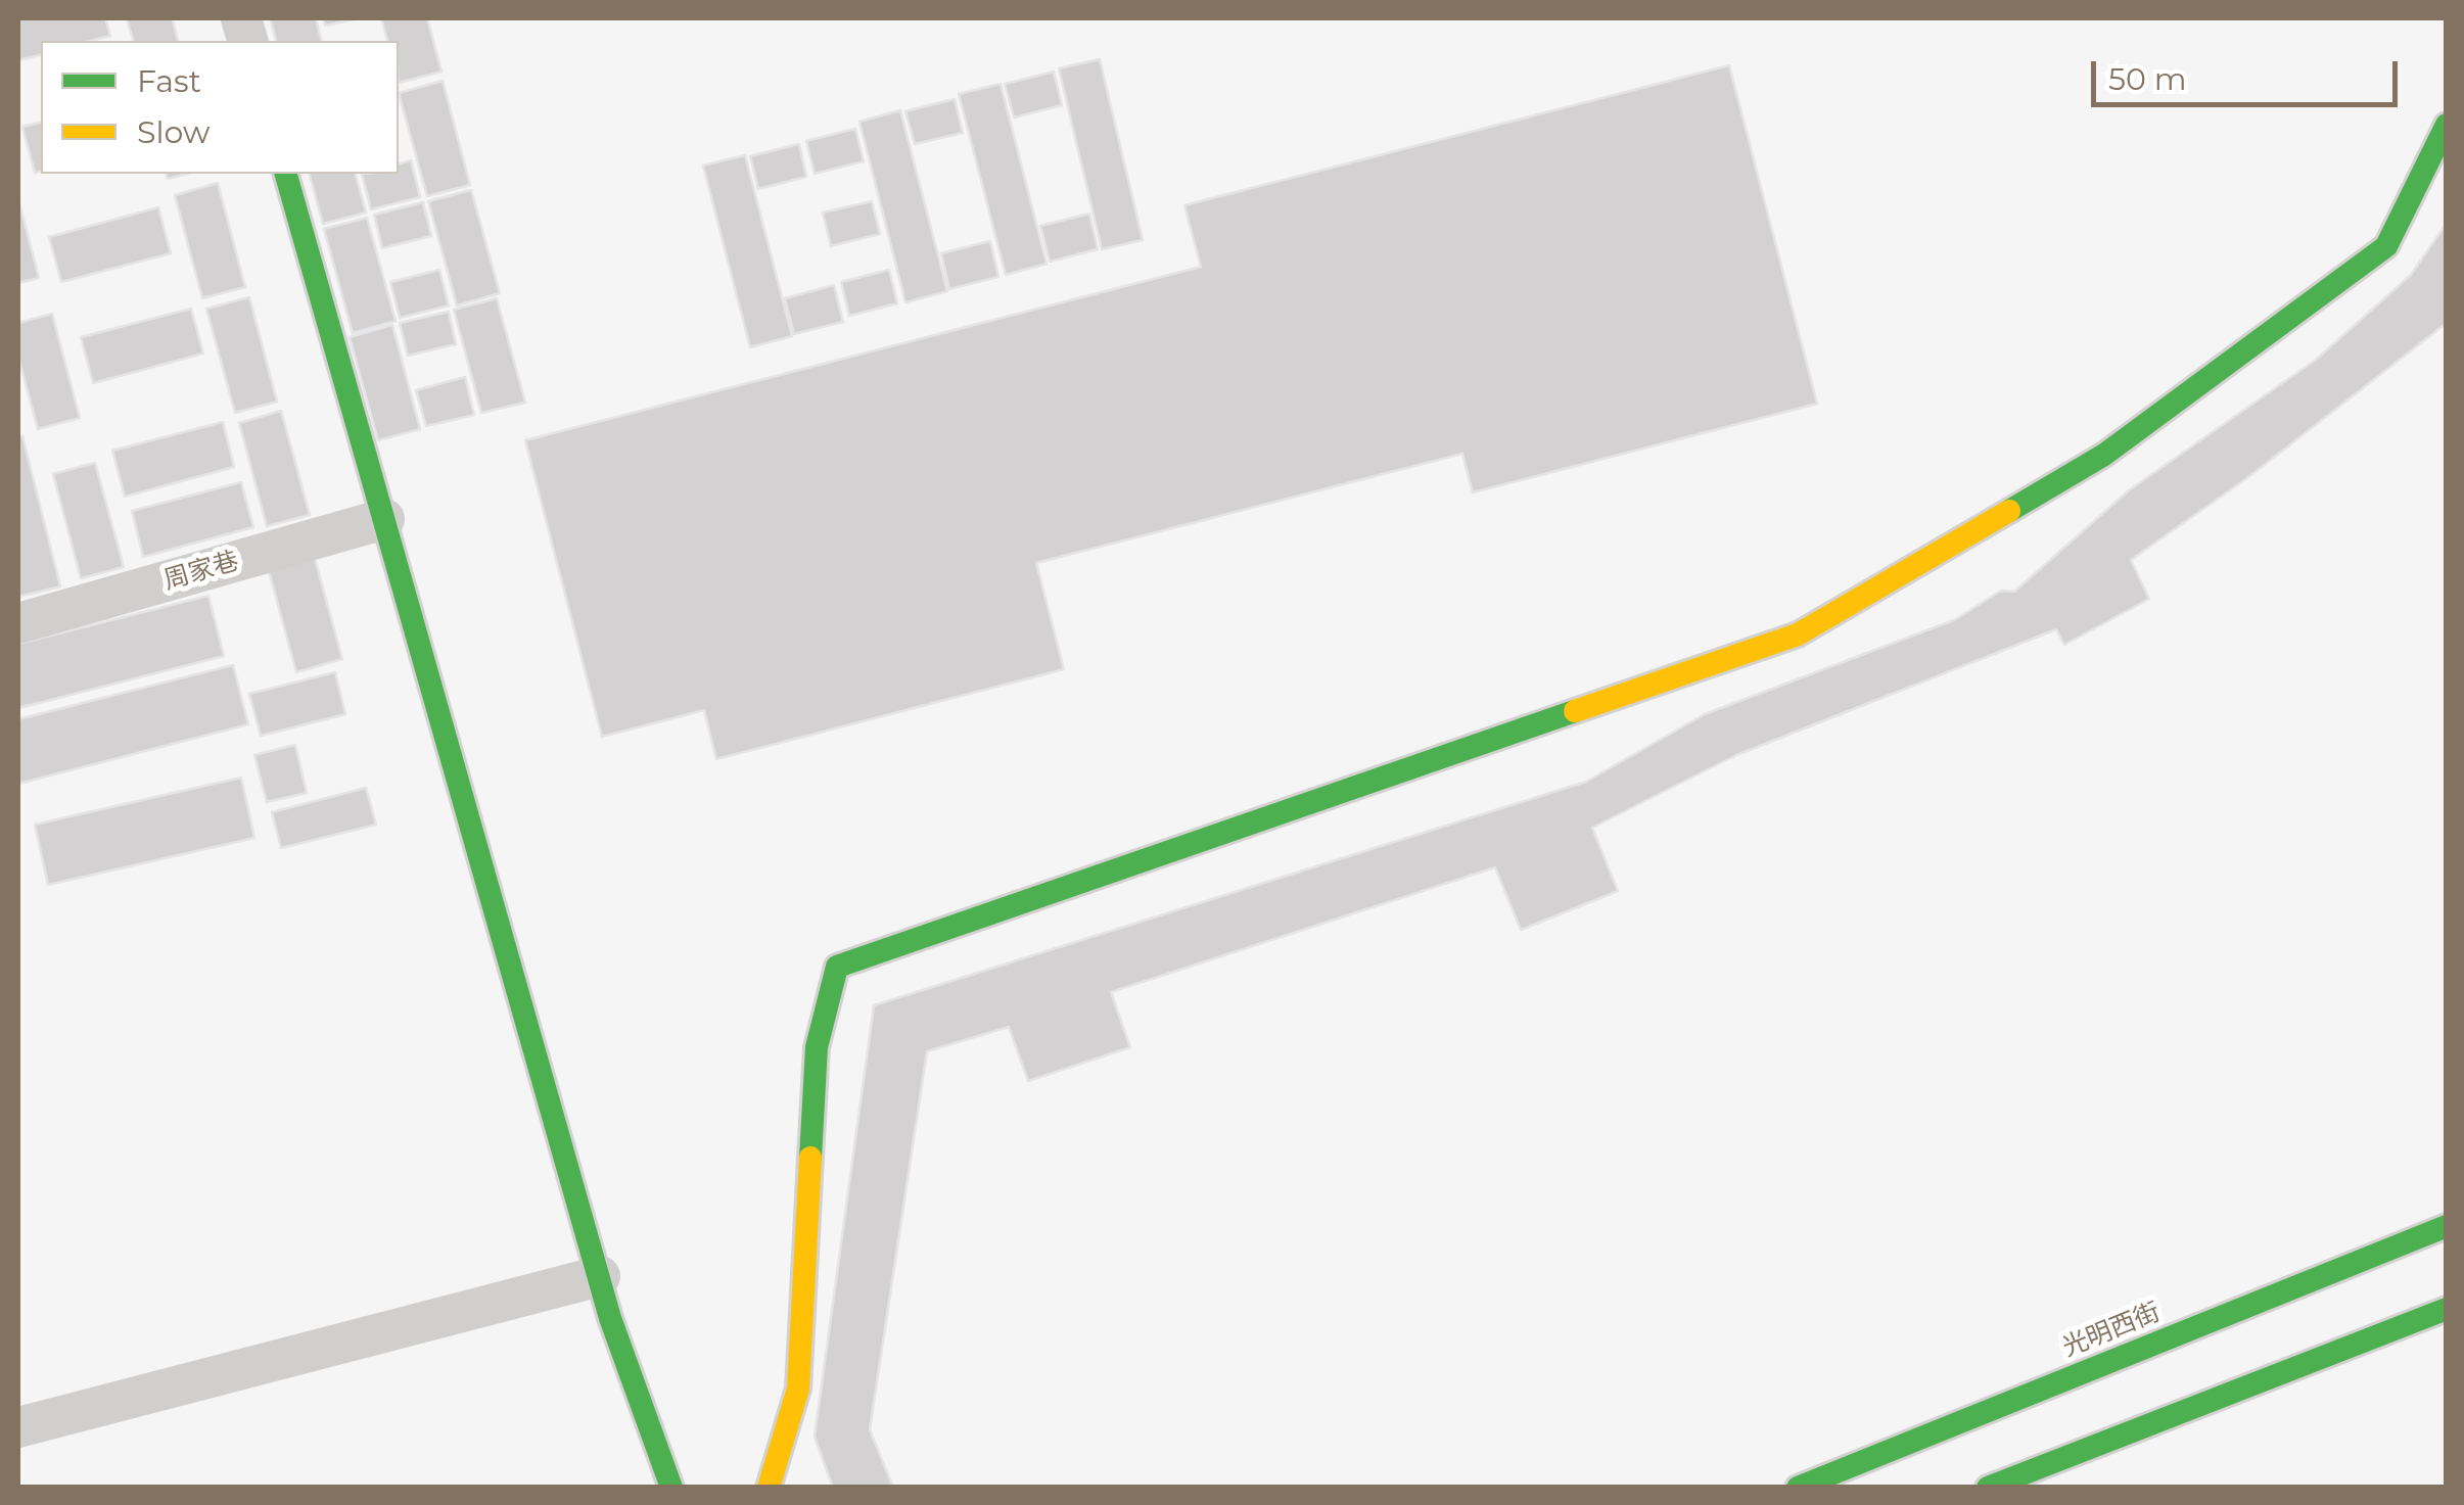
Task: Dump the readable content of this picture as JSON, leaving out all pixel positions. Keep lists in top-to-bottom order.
{
  "streets": {
    "street": ["周家巷", "光明西街"]
  },
  "legend": ["Fast", "Slow"],
  "scale_bar": "50 m"
}
